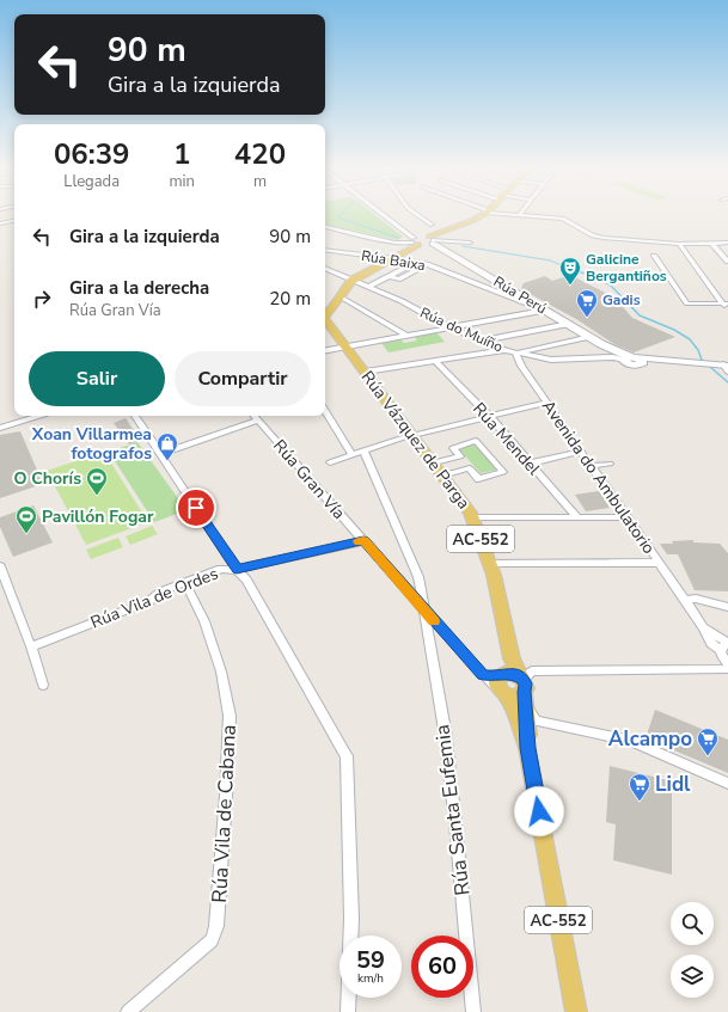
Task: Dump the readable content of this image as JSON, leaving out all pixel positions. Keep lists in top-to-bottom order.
{
  "streets": {
    "main road": ["Rúa Vázquez de Parga", "AC-552"],
    "street": [
      "Rúa Baixa",
      "Rúa Perú",
      "Rúa do Muíño",
      "Rúa Mendel",
      "Avenida do Ambulatorio",
      "Rúa Gran Vía",
      "Rúa Vila de Ordes",
      "Rúa Santa Eufemia",
      "Rúa Vila de Cabana"
    ]
  },
  "crossings": [
    ["Rúa Baixa", "Rúa Perú"],
    ["Rúa Perú", "Rúa do Muíño"],
    ["Rúa do Muíño", "Avenida do Ambulatorio"],
    ["Rúa Vázquez de Parga", "AC-552"],
    ["Rúa Gran Vía", "AC-552"],
    ["Rúa Gran Vía", "Rúa Vila de Ordes"],
    ["Rúa Gran Vía", "Rúa Santa Eufemia"],
    ["Rúa Vila de Ordes", "Rúa Vila de Cabana"]
  ],
  "places": {
    "theatre": ["Galicine Bergantiños"],
    "supermarket": ["Gadis", "Alcampo", "Lidl"],
    "shop": ["Xoan Villarmea fotografos"],
    "sports": ["O Chorís", "Pavillón Fogar"]
  },
  "page": {
    "turn": ["90 m", "Gira a la izquierda"],
    "eta": [
      "06:39",
      "Llegada",
      "1",
      "min",
      "420",
      "m"
    ],
    "list": [
      {
        "name": "Gira a la izquierda",
        "value": "90 m"
      },
      {
        "name": "Gira a la derecha",
        "note": "Rúa Gran Vía",
        "value": "20 m"
      }
    ],
    "buttons": ["Salir", "Compartir"],
    "speed": "59 km/h",
    "limit": "60"
  }
}
